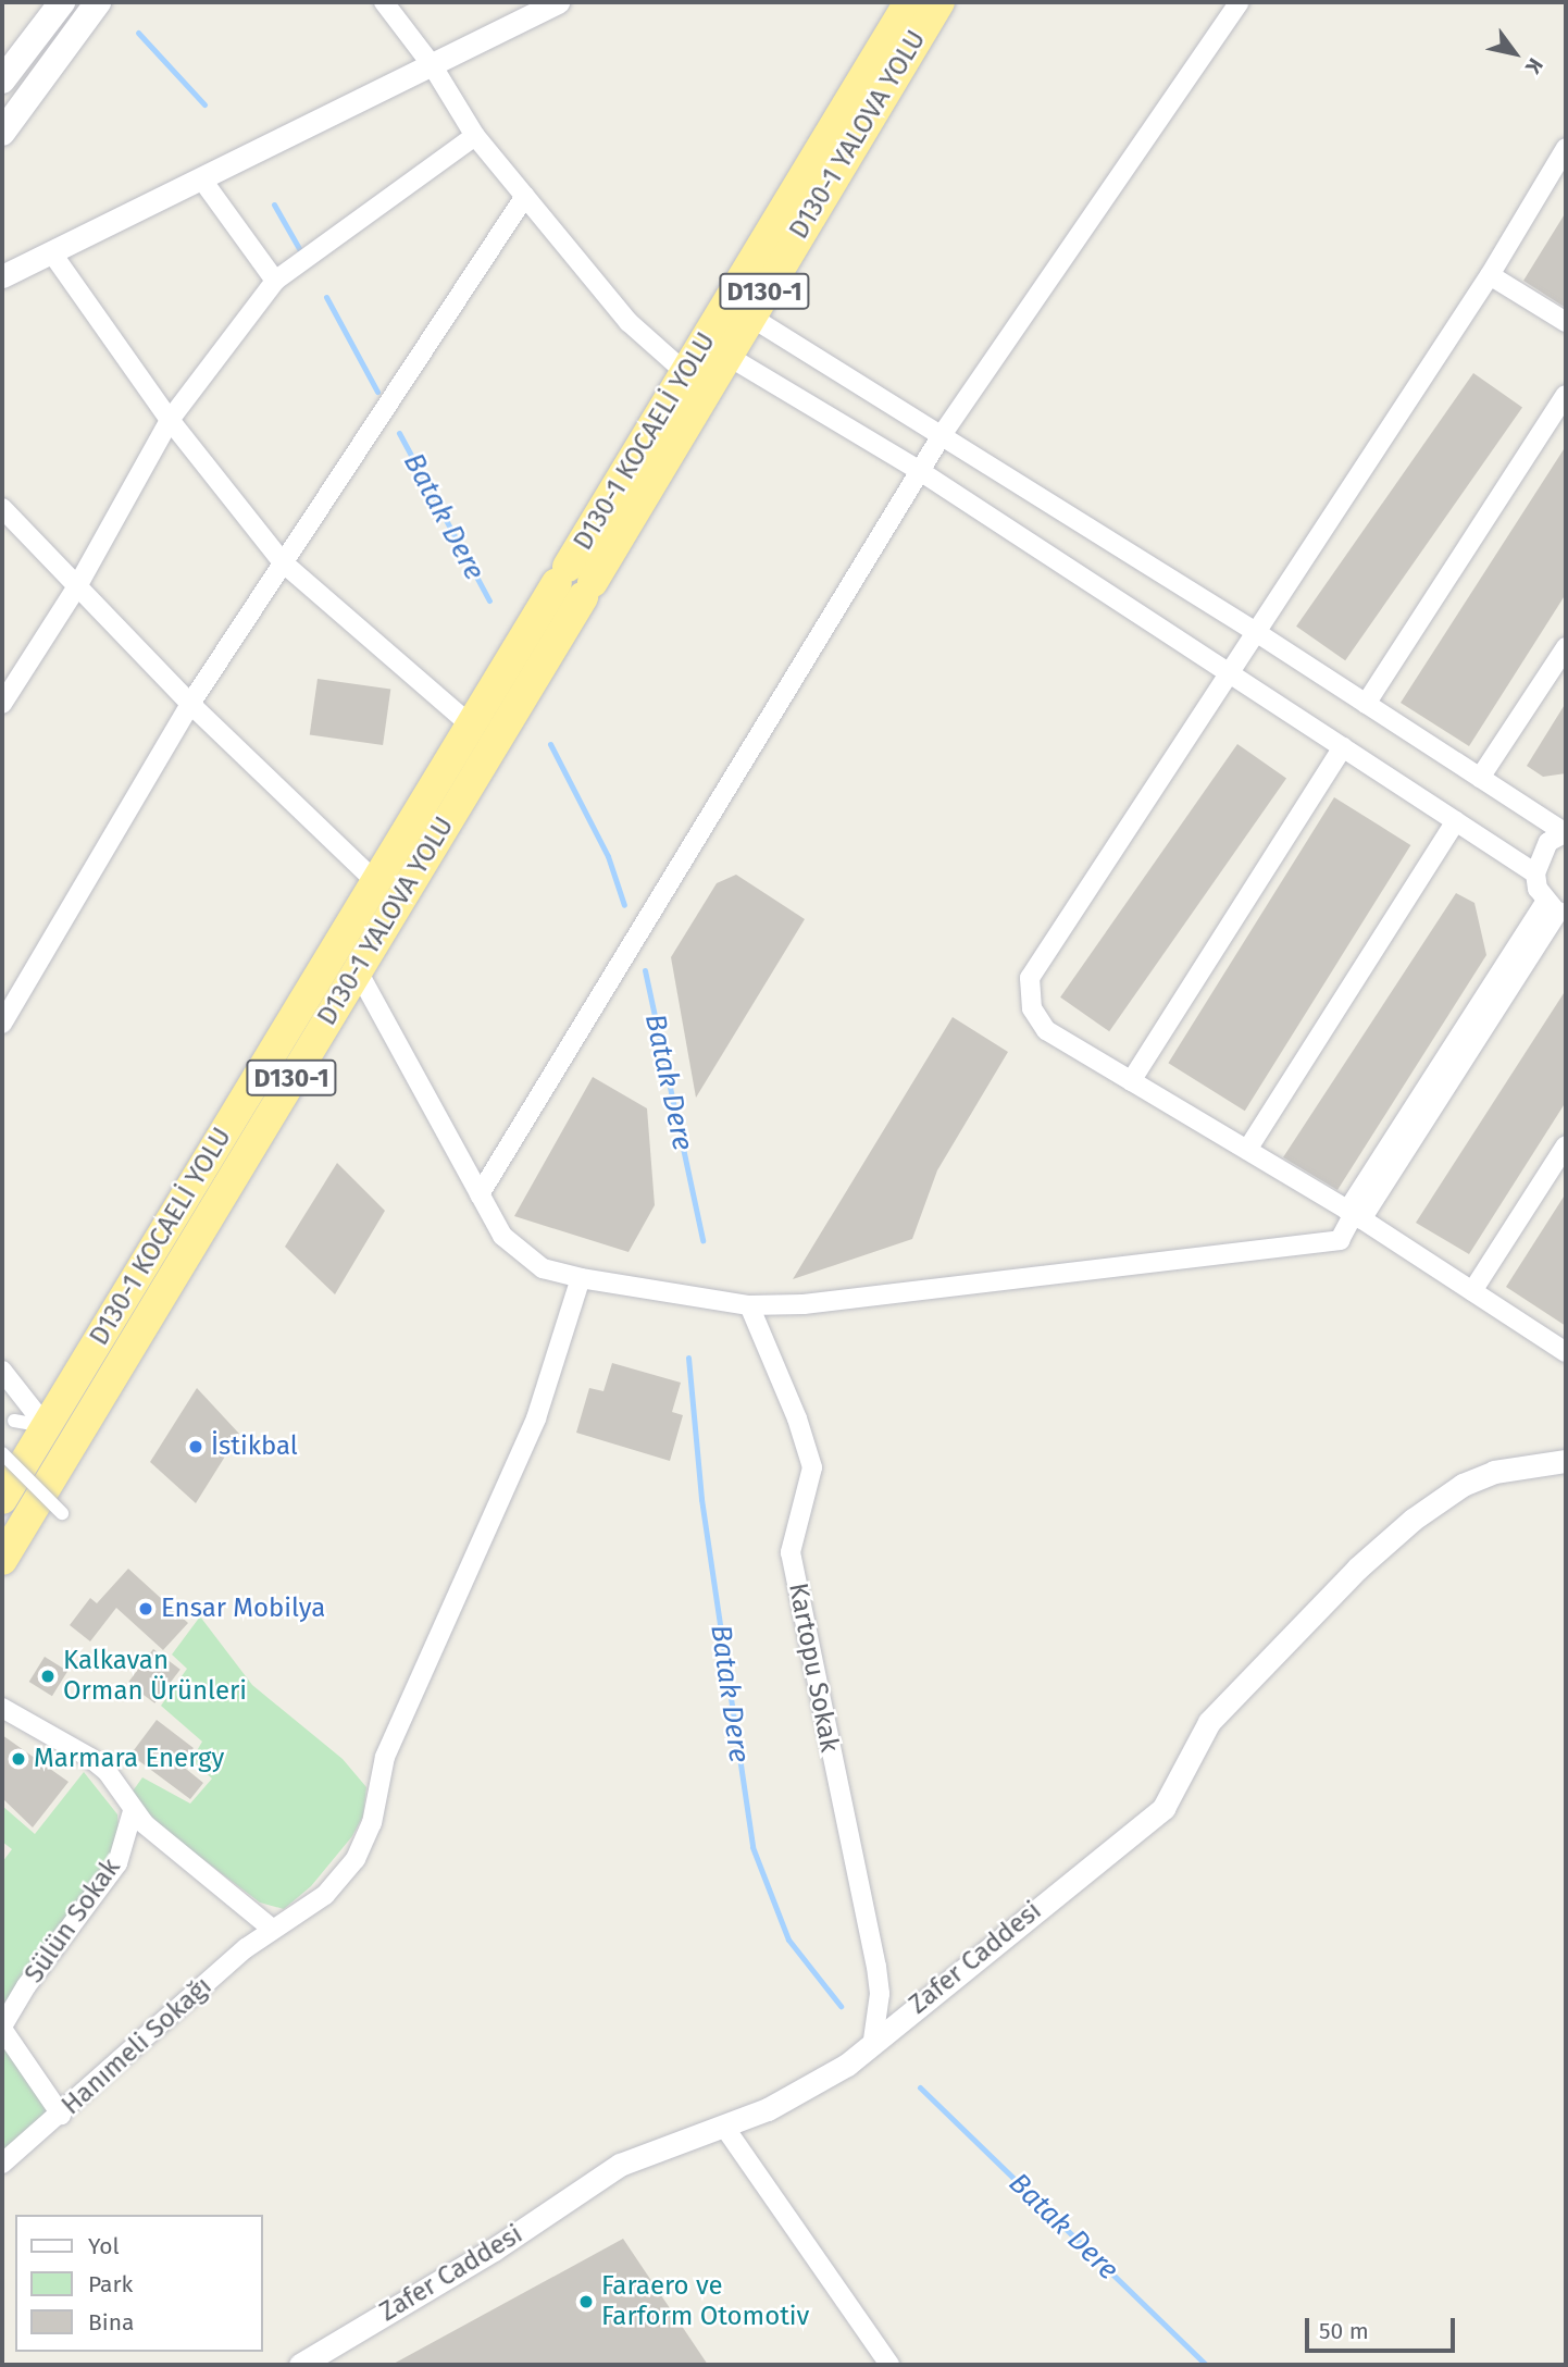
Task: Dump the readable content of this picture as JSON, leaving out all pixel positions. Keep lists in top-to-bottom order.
{
  "streets": {
    "highway": ["D130-1 YALOVA YOLU", "D130-1", "D130-1 KOCAELİ YOLU"],
    "street": [
      "Kartopu Sokak",
      "Sülün Sokak",
      "Zafer Caddesi",
      "Hanımeli Sokağı"
    ]
  },
  "crossings": [
    ["D130-1 YALOVA YOLU", "D130-1 KOCAELİ YOLU"],
    ["Kartopu Sokak", "Zafer Caddesi"]
  ],
  "water": ["Batak Dere"],
  "places": [
    "İstikbal",
    "Ensar Mobilya",
    "Kalkavan Orman Ürünleri",
    "Marmara Energy",
    "Faraero ve Farform Otomotiv"
  ],
  "legend": ["Yol", "Park", "Bina"],
  "scale_bar": "50 m",
  "north": "bottom right"
}
